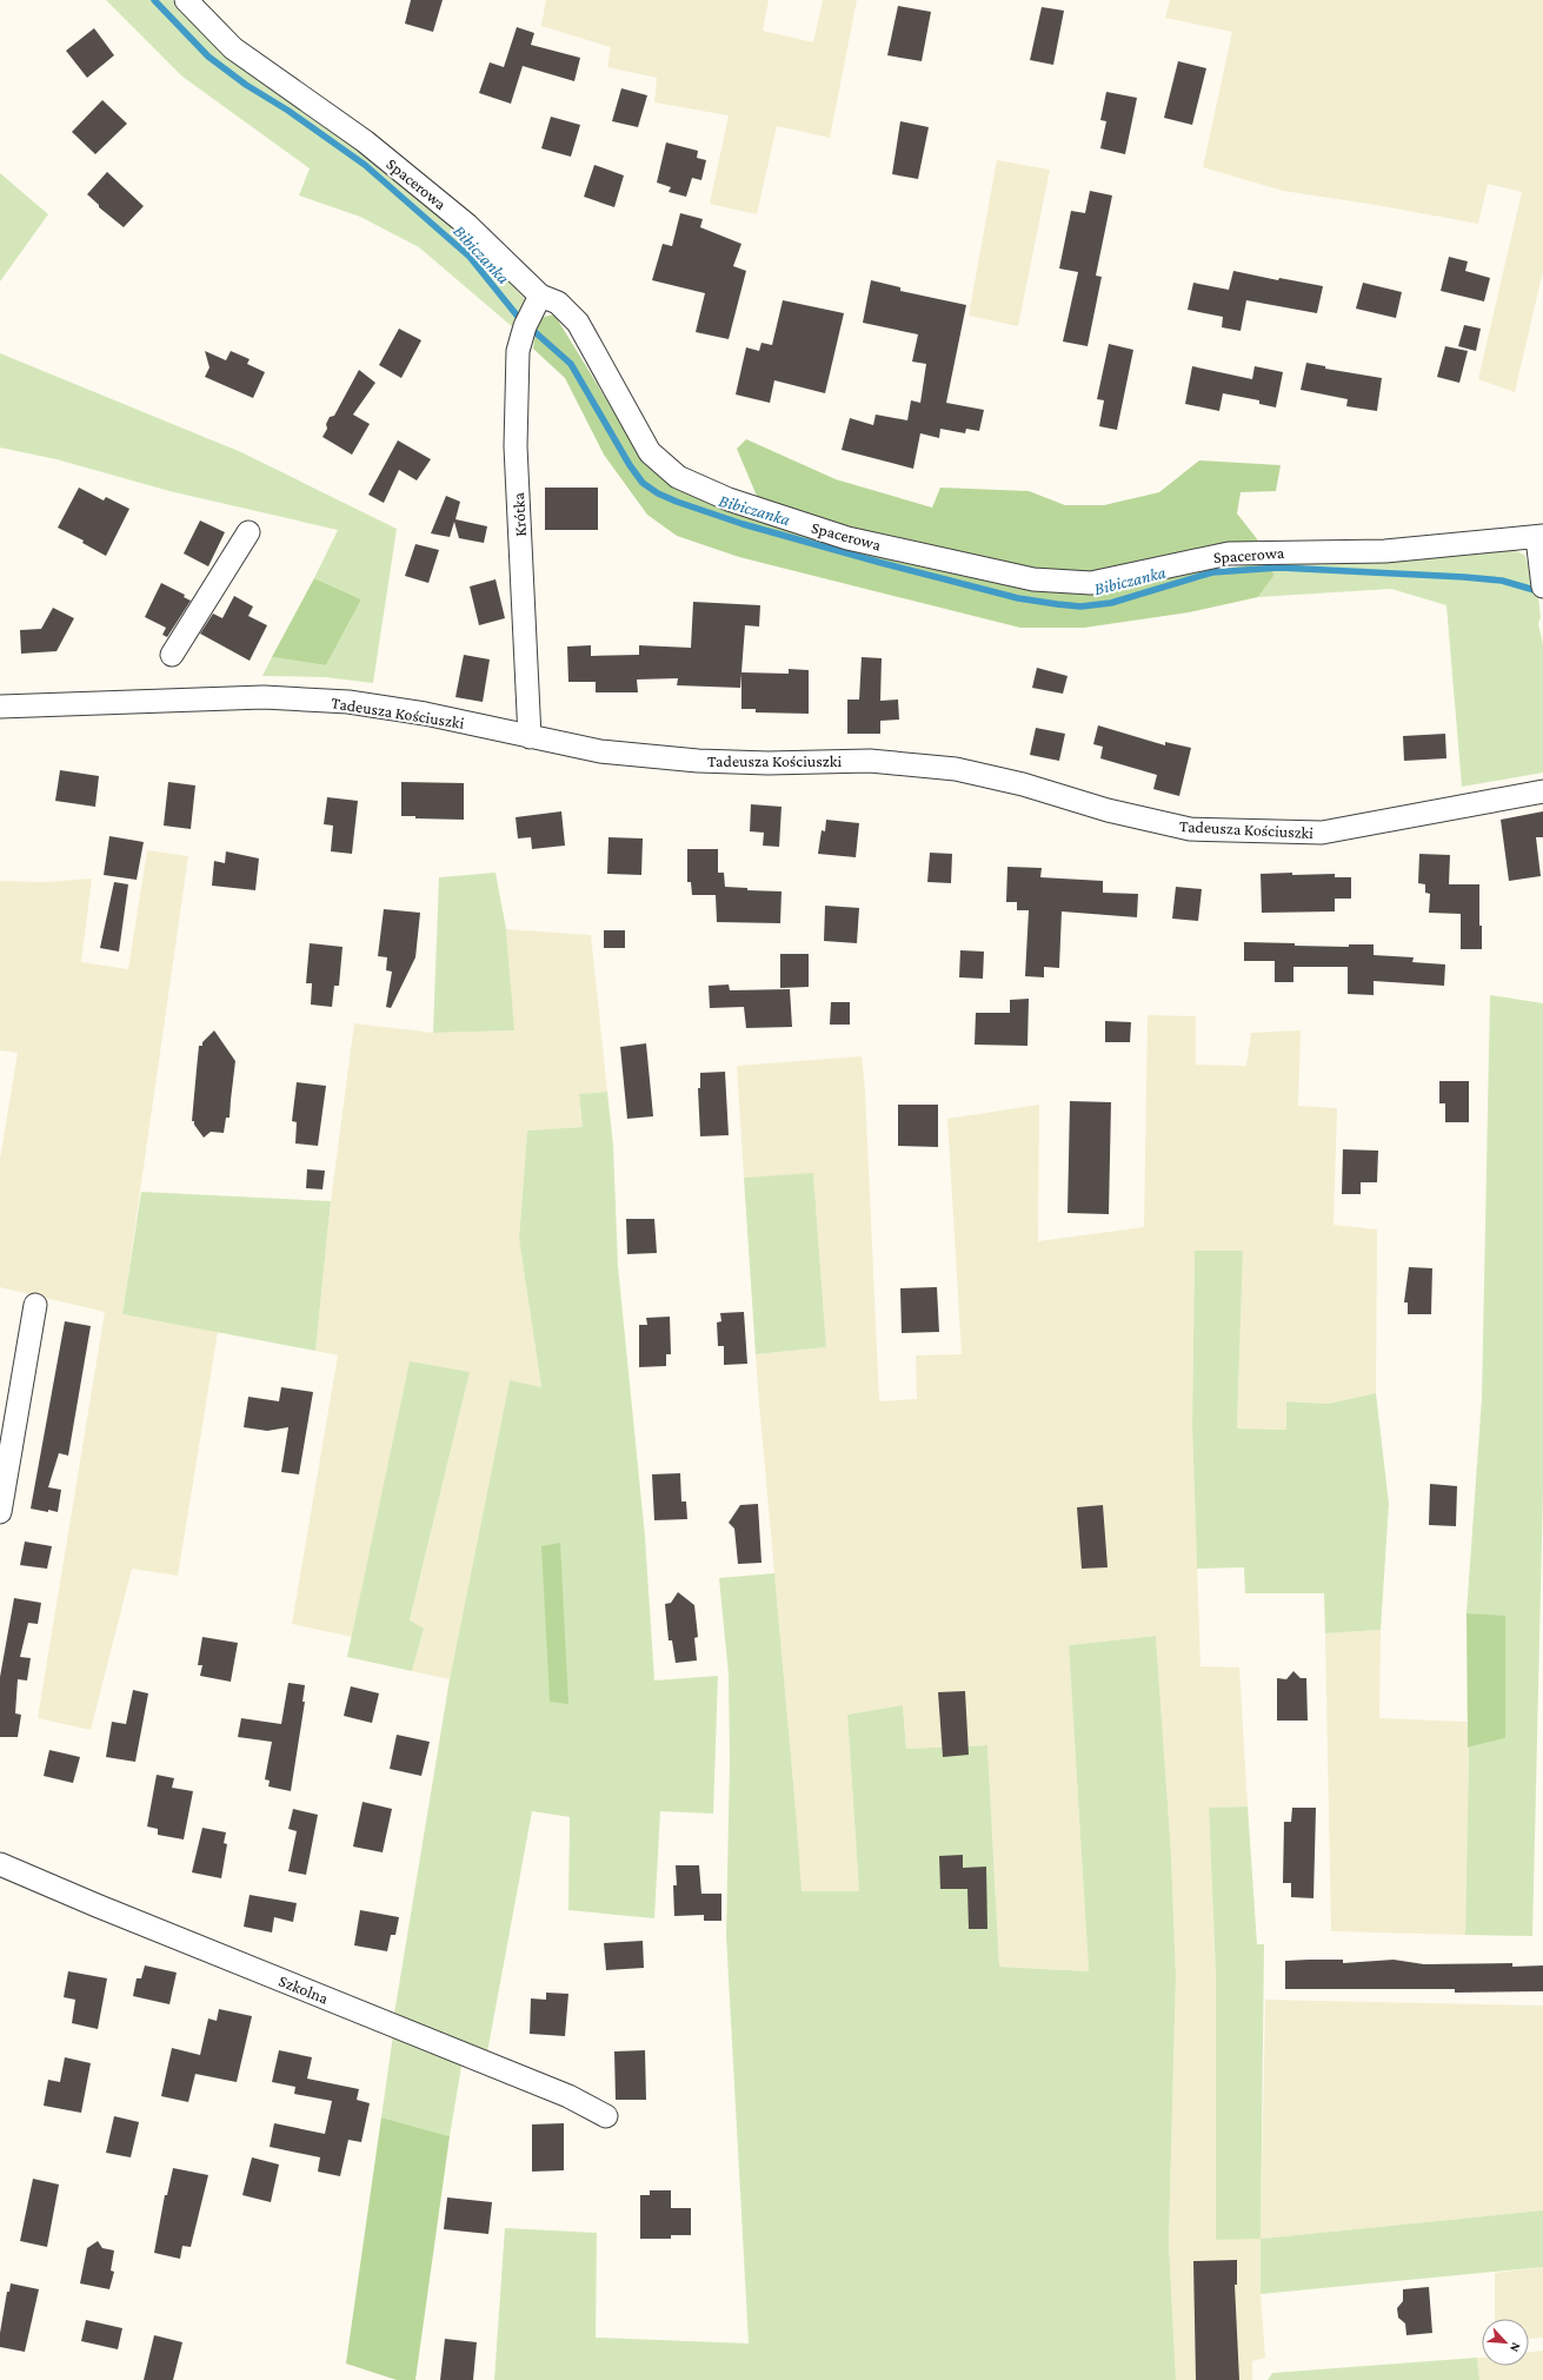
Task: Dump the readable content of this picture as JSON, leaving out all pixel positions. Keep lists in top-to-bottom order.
{
  "streets": {
    "street": [
      "Spacerowa",
      "Krótka",
      "Tadeusza Kościuszki",
      "Szkolna"
    ]
  },
  "crossings": [
    ["Spacerowa", "Krótka"],
    ["Krótka", "Tadeusza Kościuszki"]
  ],
  "water": ["Bibiczanka"],
  "north": "bottom right"
}
